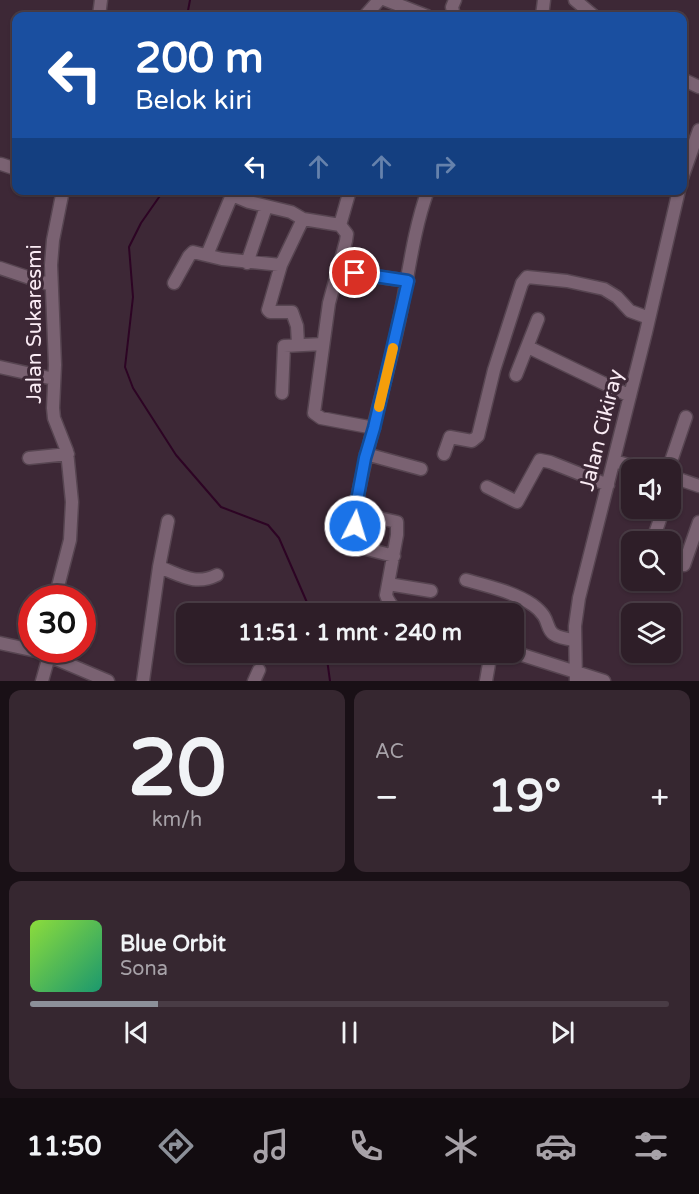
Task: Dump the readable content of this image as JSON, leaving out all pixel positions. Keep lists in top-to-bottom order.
{
  "streets": {
    "street": ["Jalan Sukaresmi", "Jalan Cikiray"]
  },
  "page": {
    "turn": ["200 m", "Belok kiri"],
    "limit": "30",
    "trip": "11:51 · 1 mnt · 240 m",
    "tile": [
      ["20", "km/h"],
      "AC"
    ],
    "heat": ["−", "19°", "+"],
    "song": ["Blue Orbit", "Sona"],
    "tabs": "11:50"
  }
}
